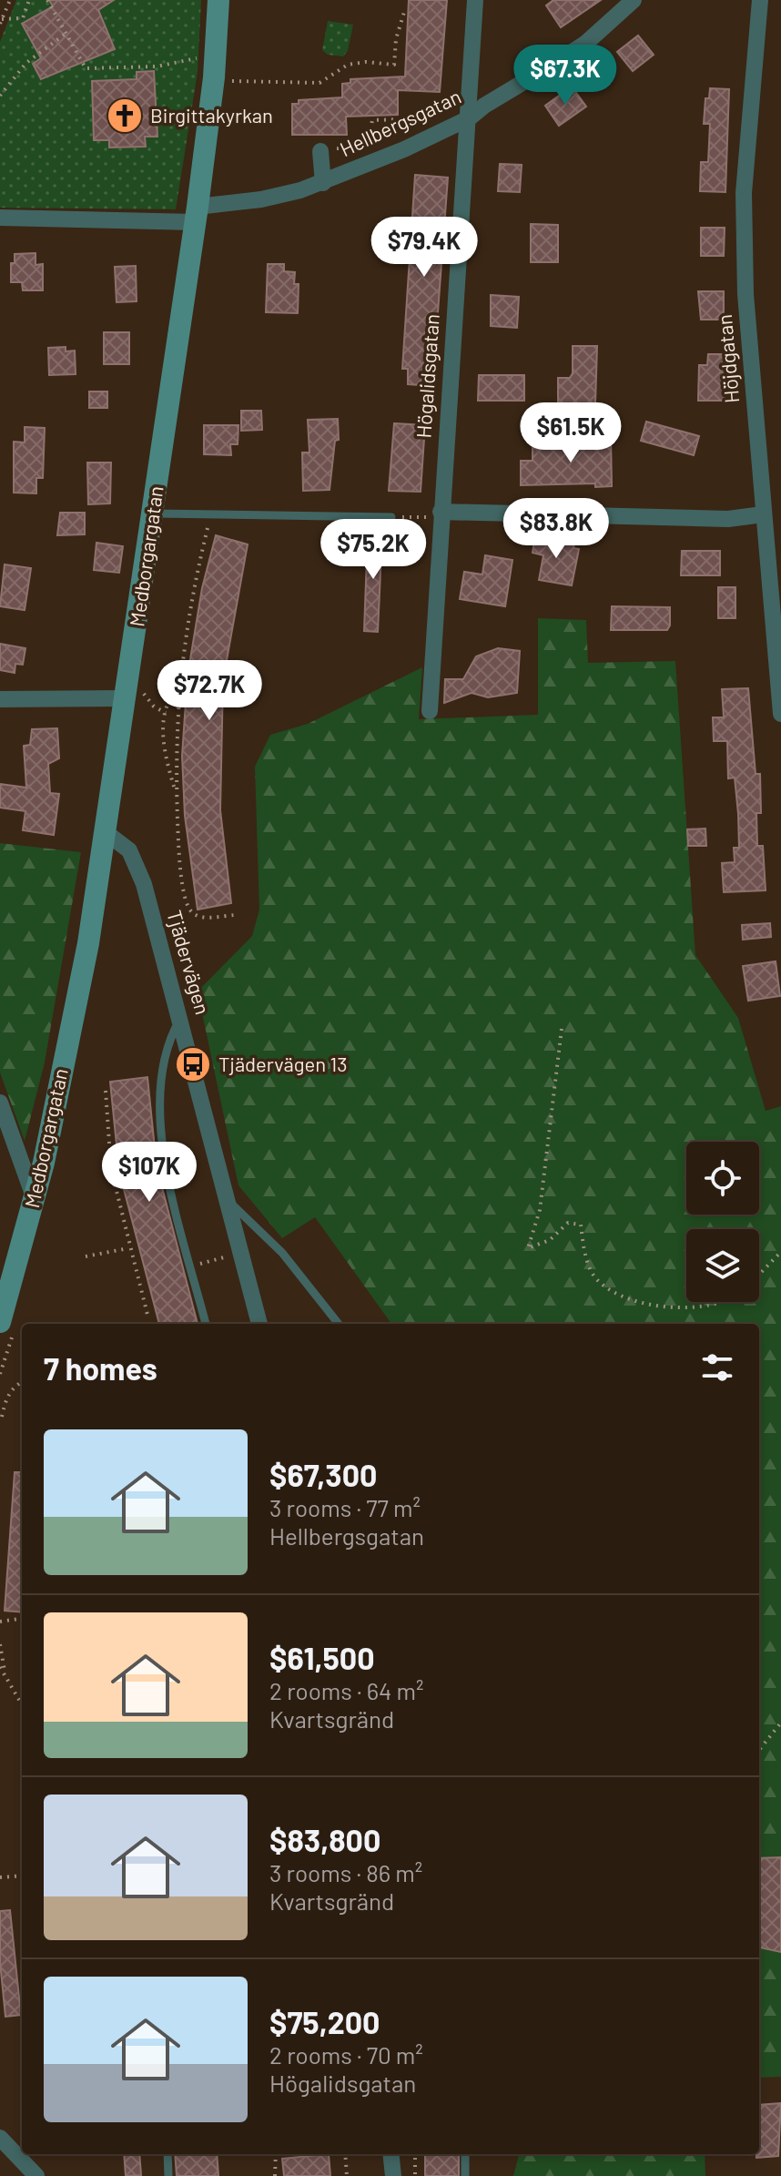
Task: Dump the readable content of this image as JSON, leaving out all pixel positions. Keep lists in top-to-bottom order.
{
  "streets": {
    "street": [
      "Hellbergsgatan",
      "Höjdgatan",
      "Högalidsgatan",
      "Medborgargatan",
      "Tjädervägen"
    ]
  },
  "crossings": [
    ["Hellbergsgatan", "Högalidsgatan"],
    ["Hellbergsgatan", "Medborgargatan"],
    ["Medborgargatan", "Tjädervägen"]
  ],
  "places": {
    "church": ["Birgittakyrkan"],
    "bus stop": ["Tjädervägen 13"]
  },
  "page": {
    "price": [
      "$67.3K",
      "$79.4K",
      "$61.5K",
      "$83.8K",
      "$75.2K",
      "$72.7K",
      "$107K"
    ],
    "heading": "7 homes",
    "list": [
      {
        "name": "$67,300",
        "note": "3 rooms · 77 m² · Hellbergsgatan"
      },
      {
        "name": "$61,500",
        "note": "2 rooms · 64 m² · Kvartsgränd"
      },
      {
        "name": "$83,800",
        "note": "3 rooms · 86 m² · Kvartsgränd"
      },
      {
        "name": "$75,200",
        "note": "2 rooms · 70 m² · Högalidsgatan"
      }
    ]
  }
}
